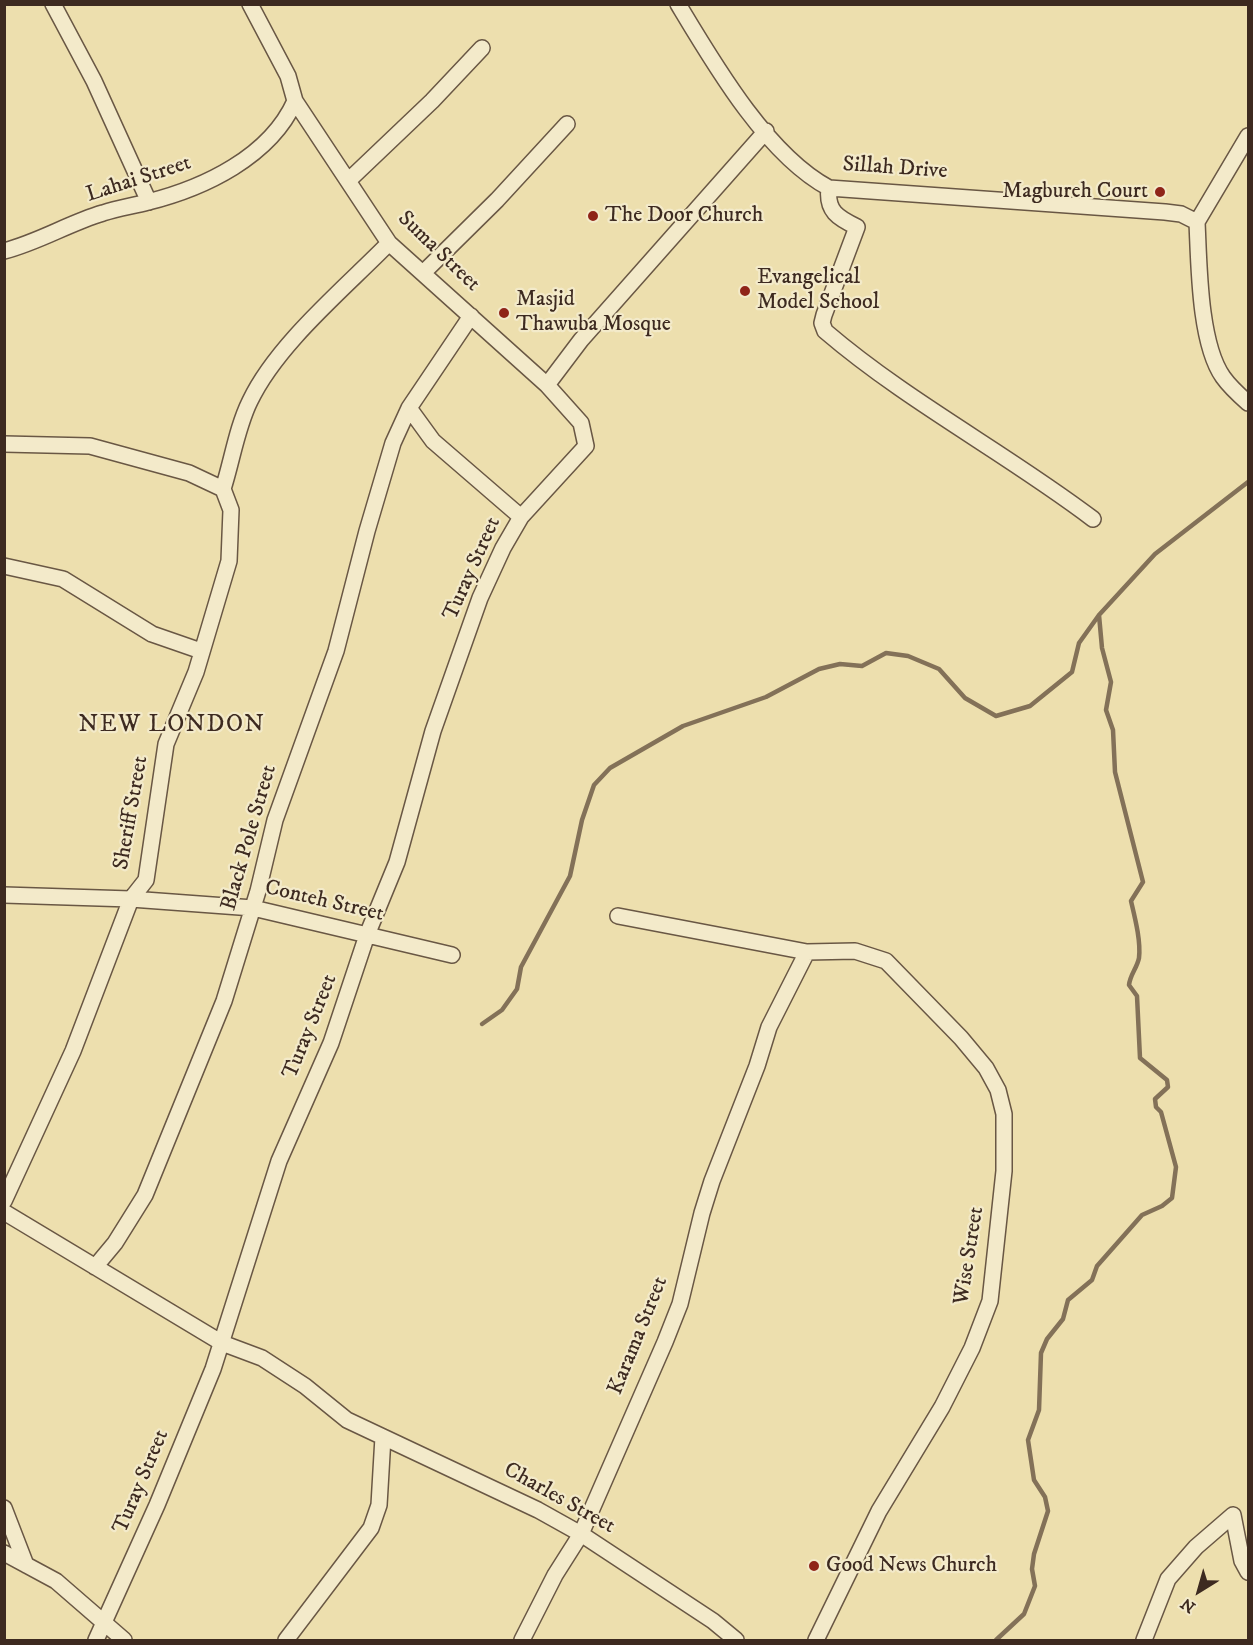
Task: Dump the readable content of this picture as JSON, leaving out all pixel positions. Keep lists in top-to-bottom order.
{
  "streets": {
    "street": [
      "Sillah Drive",
      "Lahai Street",
      "Suma Street",
      "Turay Street",
      "Sheriff Street",
      "Black Pole Street",
      "Conteh Street",
      "Wise Street",
      "Karama Street",
      "Charles Street"
    ]
  },
  "crossings": [
    ["Lahai Street", "Suma Street"],
    ["Suma Street", "Turay Street"],
    ["Suma Street", "Black Pole Street"],
    ["Turay Street", "Conteh Street"],
    ["Turay Street", "Charles Street"],
    ["Sheriff Street", "Conteh Street"],
    ["Black Pole Street", "Conteh Street"],
    ["Black Pole Street", "Charles Street"],
    ["Wise Street", "Karama Street"],
    ["Karama Street", "Charles Street"]
  ],
  "districts": ["NEW LONDON"],
  "places": [
    "Magbureh Court",
    "The Door Church",
    "Evangelical Model School",
    "Masjid Thawuba Mosque",
    "Good News Church"
  ],
  "north": "bottom left"
}
